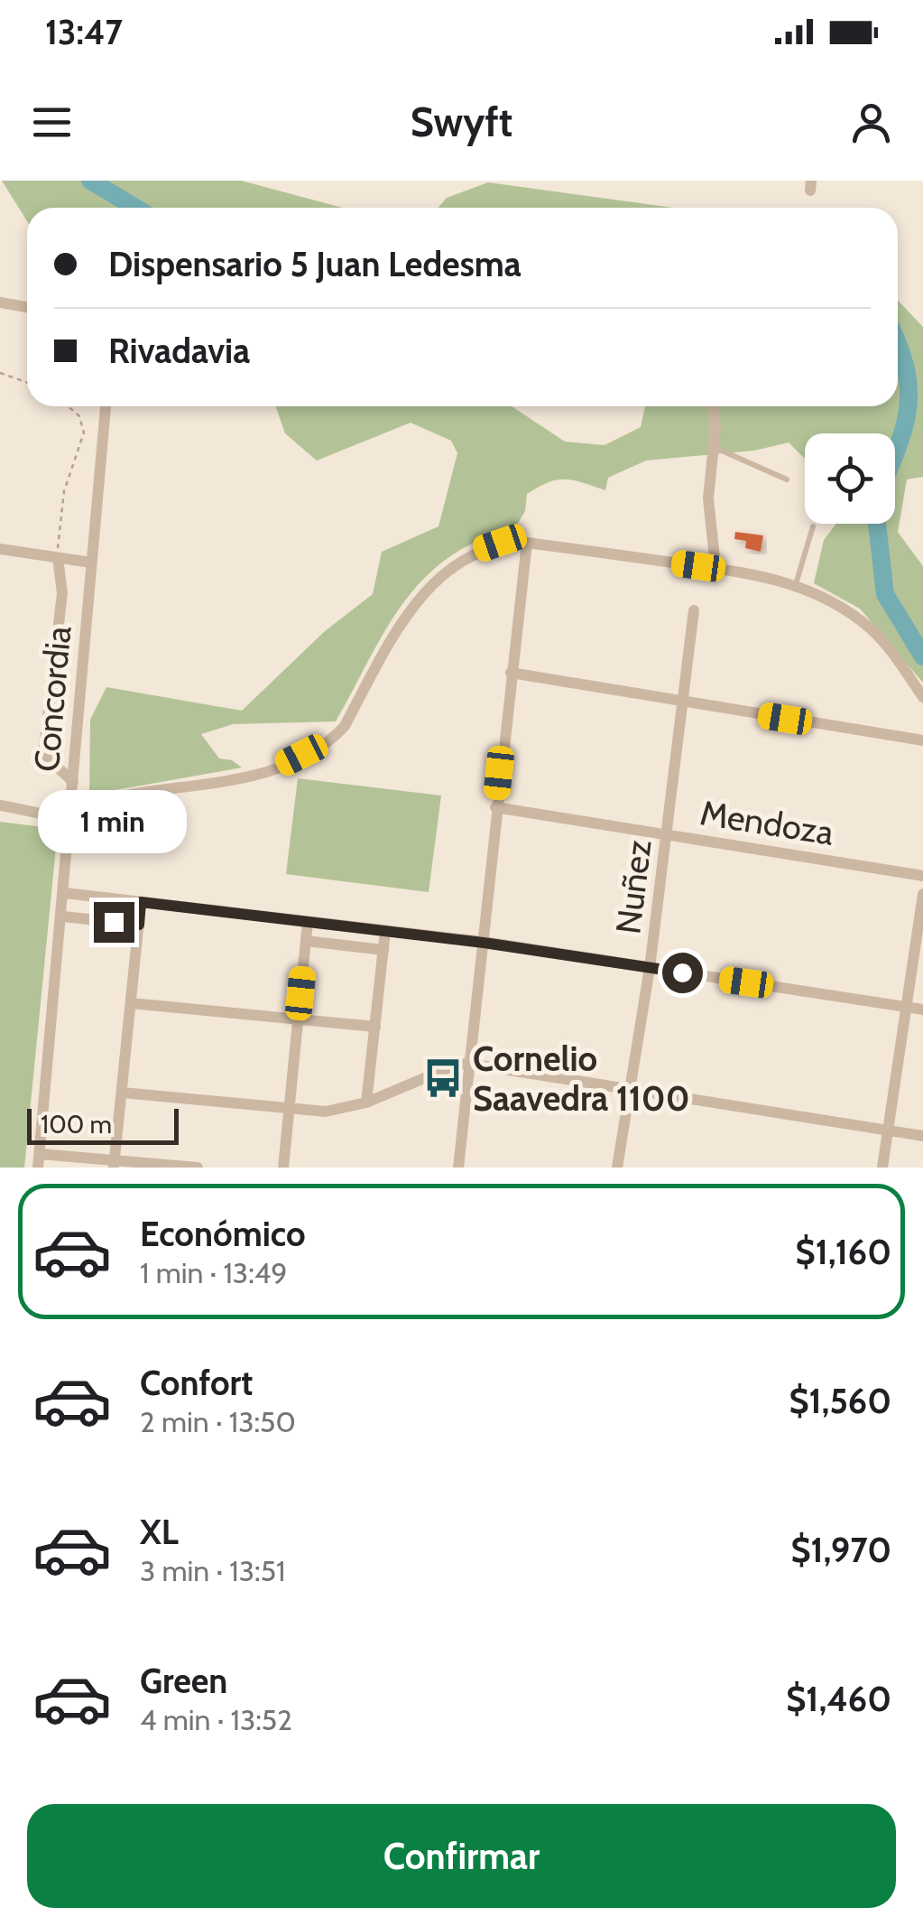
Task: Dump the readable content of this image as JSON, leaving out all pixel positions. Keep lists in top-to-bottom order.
{
  "streets": {
    "street": ["Concordia", "Mendoza", "Nuñez"]
  },
  "crossings": [
    ["Mendoza", "Nuñez"]
  ],
  "places": {
    "bus stop": ["Cornelio Saavedra 1100"]
  },
  "scale_bar": "100 m",
  "page": {
    "status": "13:47",
    "header": "Swyft",
    "banner": ["Dispensario 5 Juan Ledesma", "Rivadavia"],
    "bubble": "1 min",
    "scale": "100 m",
    "list": [
      {
        "name": "Económico",
        "note": "1 min · 13:49",
        "value": "$1,160"
      },
      {
        "name": "Confort",
        "note": "2 min · 13:50",
        "value": "$1,560"
      },
      {
        "name": "XL",
        "note": "3 min · 13:51",
        "value": "$1,970"
      },
      {
        "name": "Green",
        "note": "4 min · 13:52",
        "value": "$1,460"
      }
    ],
    "buttons": "Confirmar"
  }
}
